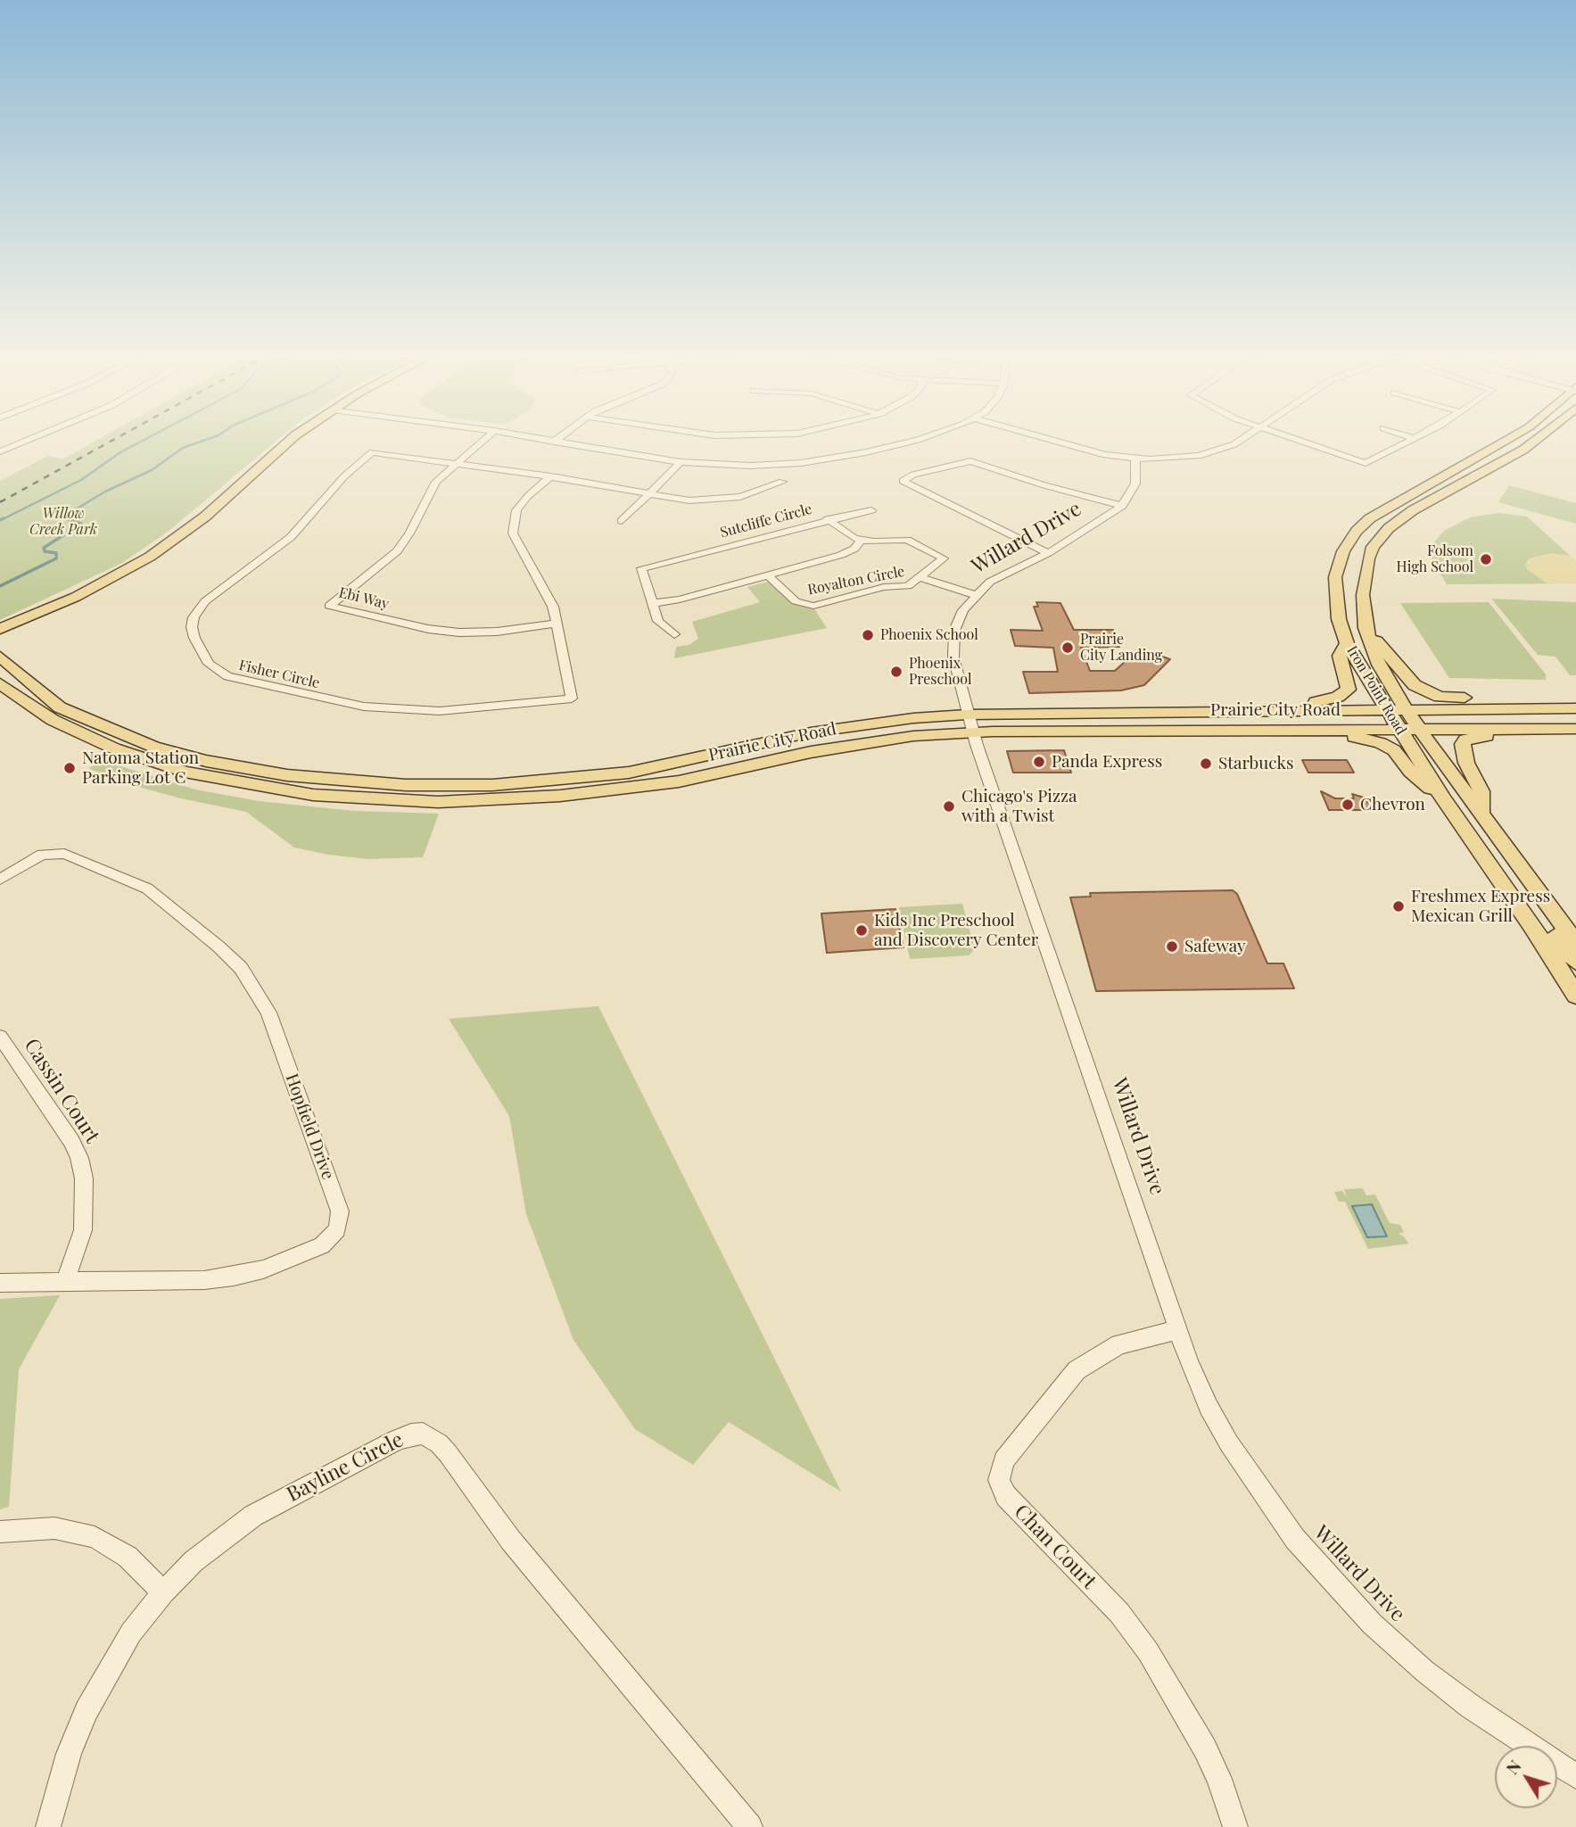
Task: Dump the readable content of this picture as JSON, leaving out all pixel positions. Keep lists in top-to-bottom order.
{
  "streets": {
    "main road": ["Iron Point Road", "Prairie City Road"],
    "street": [
      "Sutcliffe Circle",
      "Willard Drive",
      "Royalton Circle",
      "Ebi Way",
      "Fisher Circle",
      "Cassin Court",
      "Hopfield Drive",
      "Bayline Circle",
      "Chan Court"
    ]
  },
  "crossings": [
    ["Sutcliffe Circle", "Royalton Circle"],
    ["Willard Drive", "Royalton Circle"],
    ["Willard Drive", "Prairie City Road"],
    ["Willard Drive", "Chan Court"],
    ["Ebi Way", "Fisher Circle"],
    ["Iron Point Road", "Prairie City Road"],
    ["Cassin Court", "Hopfield Drive"]
  ],
  "parks": ["Willow Creek Park"],
  "places": [
    "Folsom High School",
    "Phoenix School",
    "Prairie City Landing",
    "Phoenix Preschool",
    "Panda Express",
    "Starbucks",
    "Natoma Station Parking Lot C",
    "Chevron",
    "Chicago's Pizza with a Twist",
    "Freshmex Express Mexican Grill",
    "Kids Inc Preschool and Discovery Center",
    "Safeway"
  ],
  "north": "top left"
}
